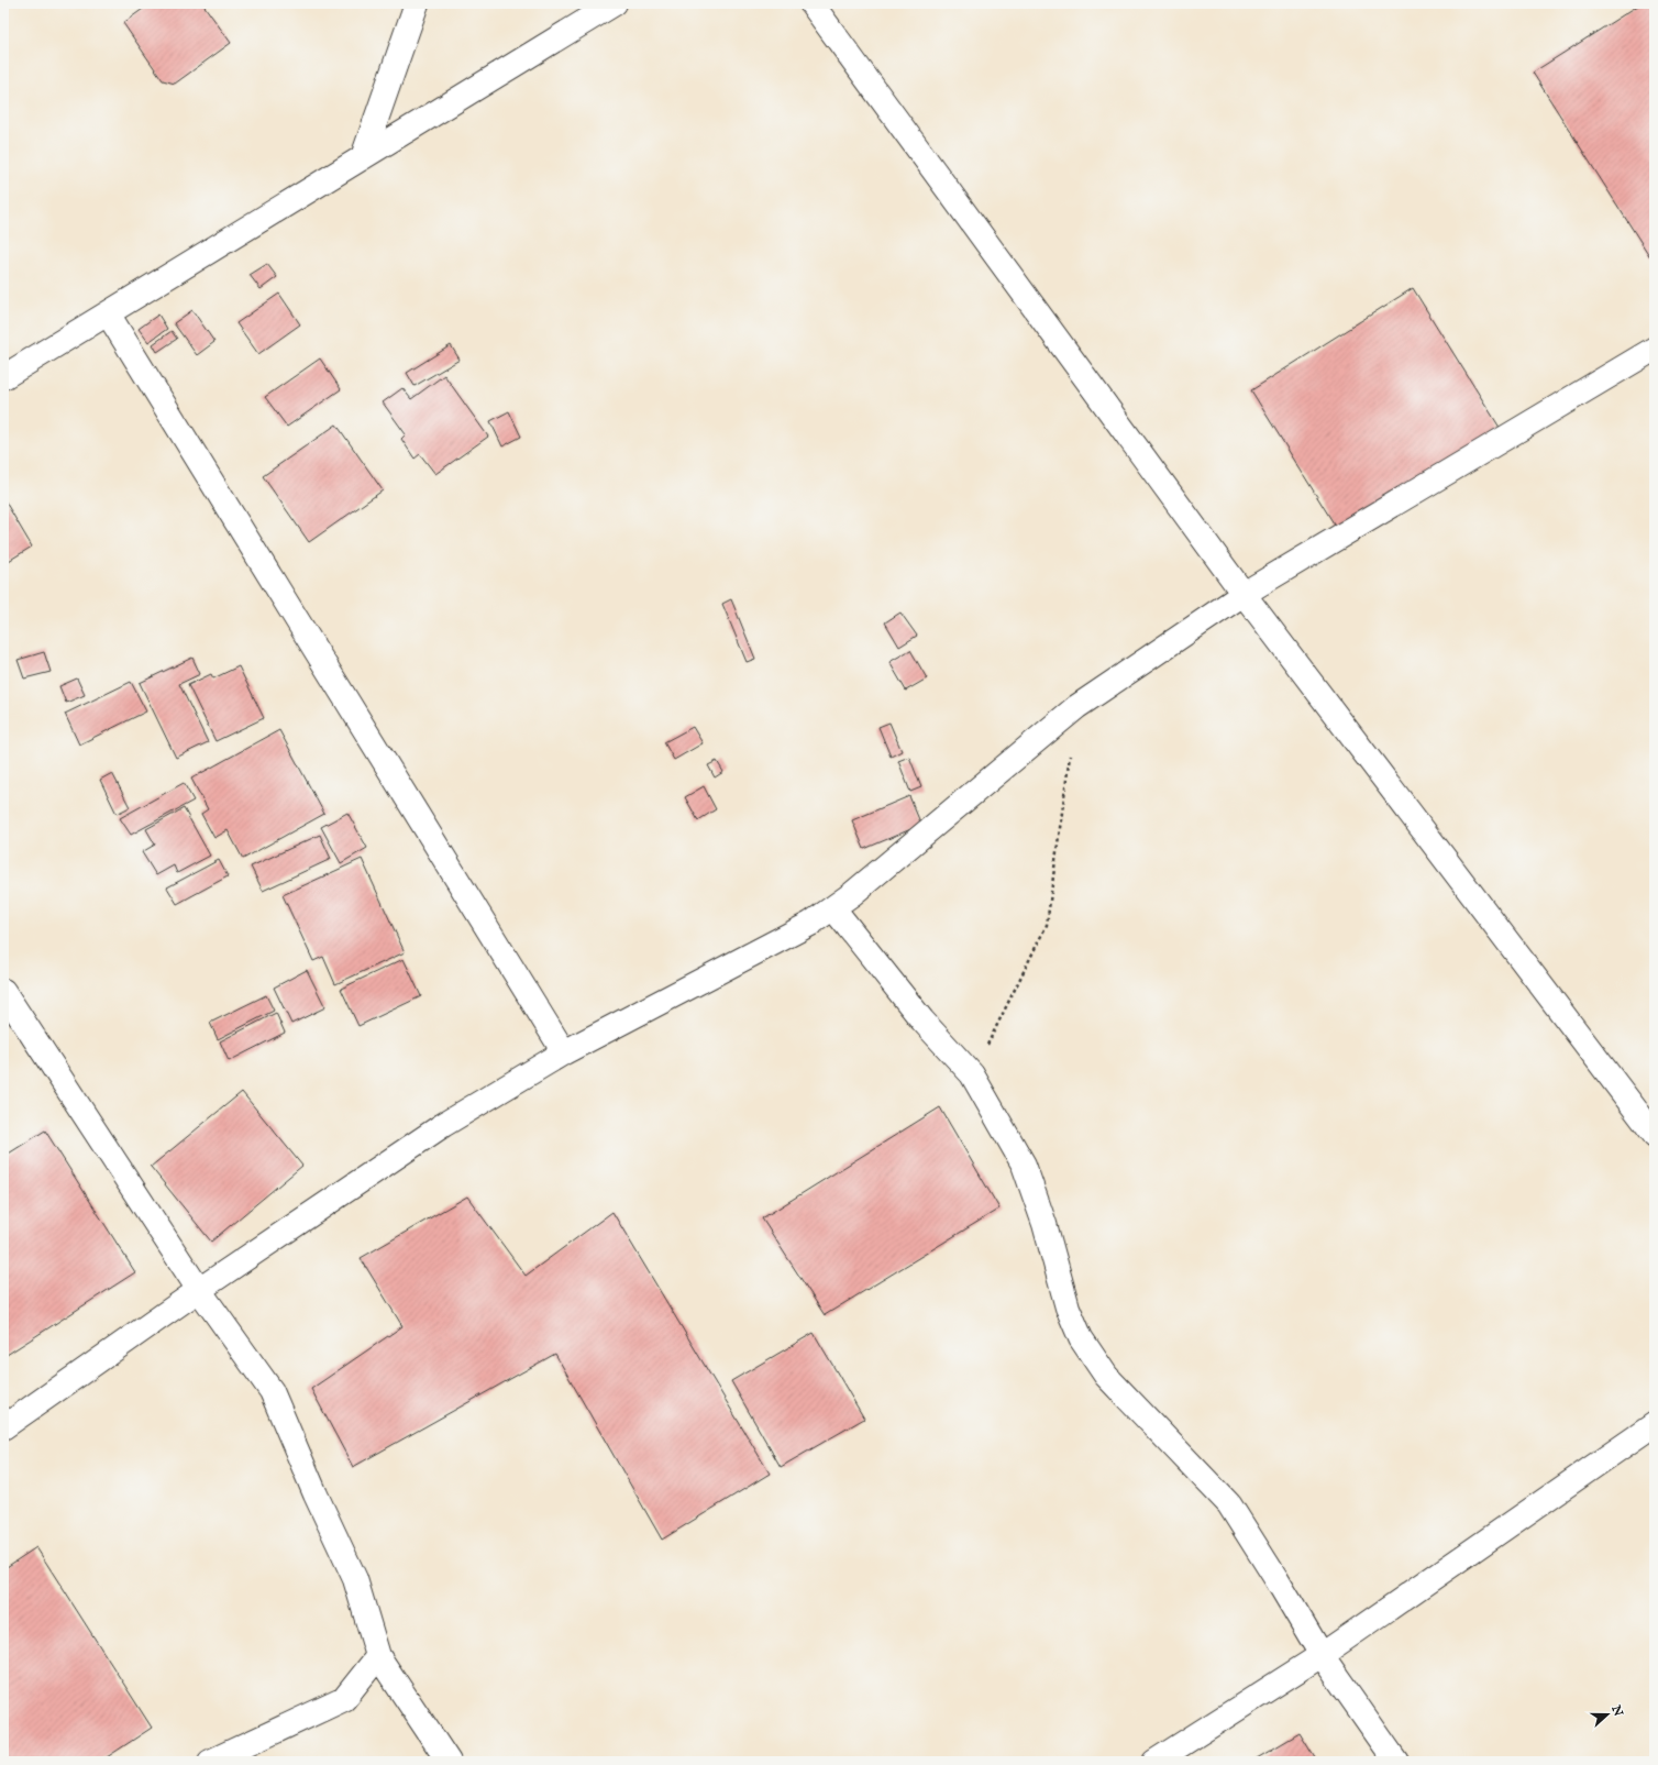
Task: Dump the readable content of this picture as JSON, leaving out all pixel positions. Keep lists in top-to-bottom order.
{
  "north": "right"
}
